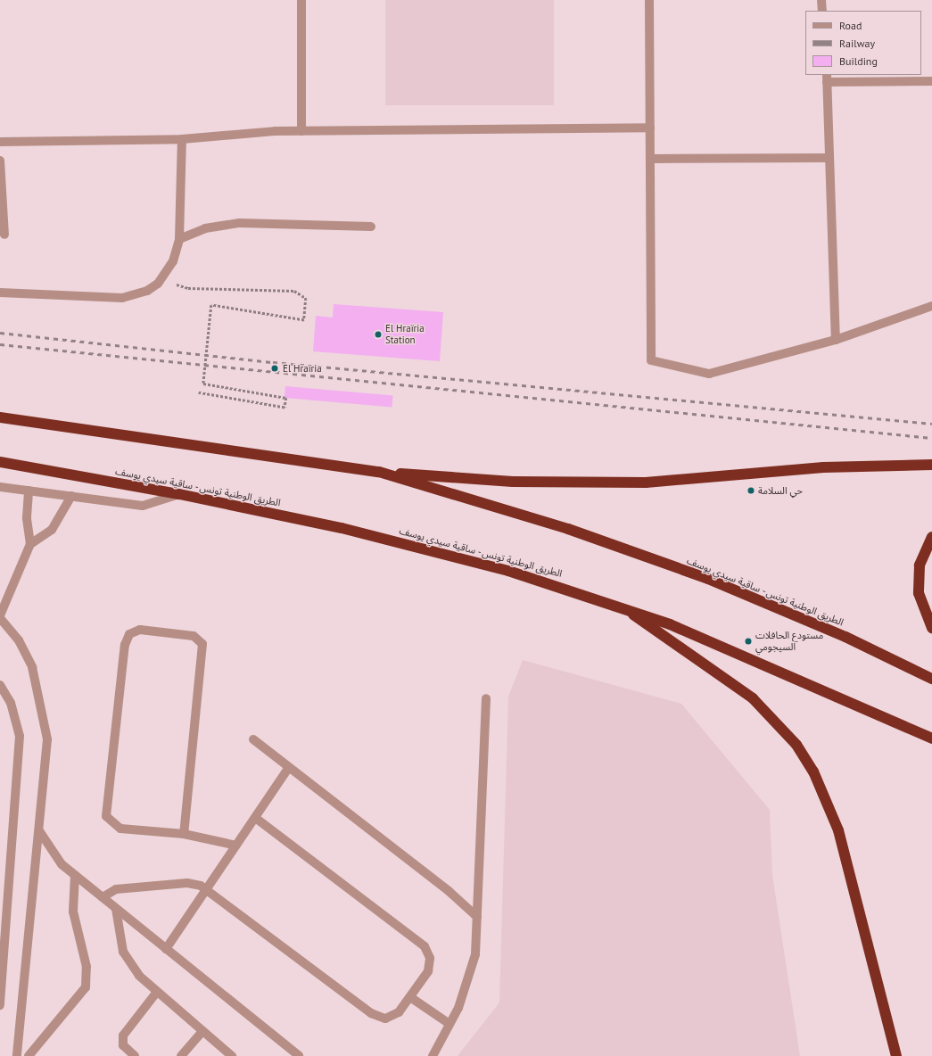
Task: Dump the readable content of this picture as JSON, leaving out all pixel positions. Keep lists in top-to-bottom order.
{
  "streets": {
    "highway": ["الطريق الوطنية تونس - ساقية سيدي يوسف"]
  },
  "places": [
    "El Hraïria Station",
    "El Hraïria",
    "حي السلامة",
    "مستودع الحافلات السيجومي"
  ],
  "legend": ["Road", "Railway", "Building"]
}
